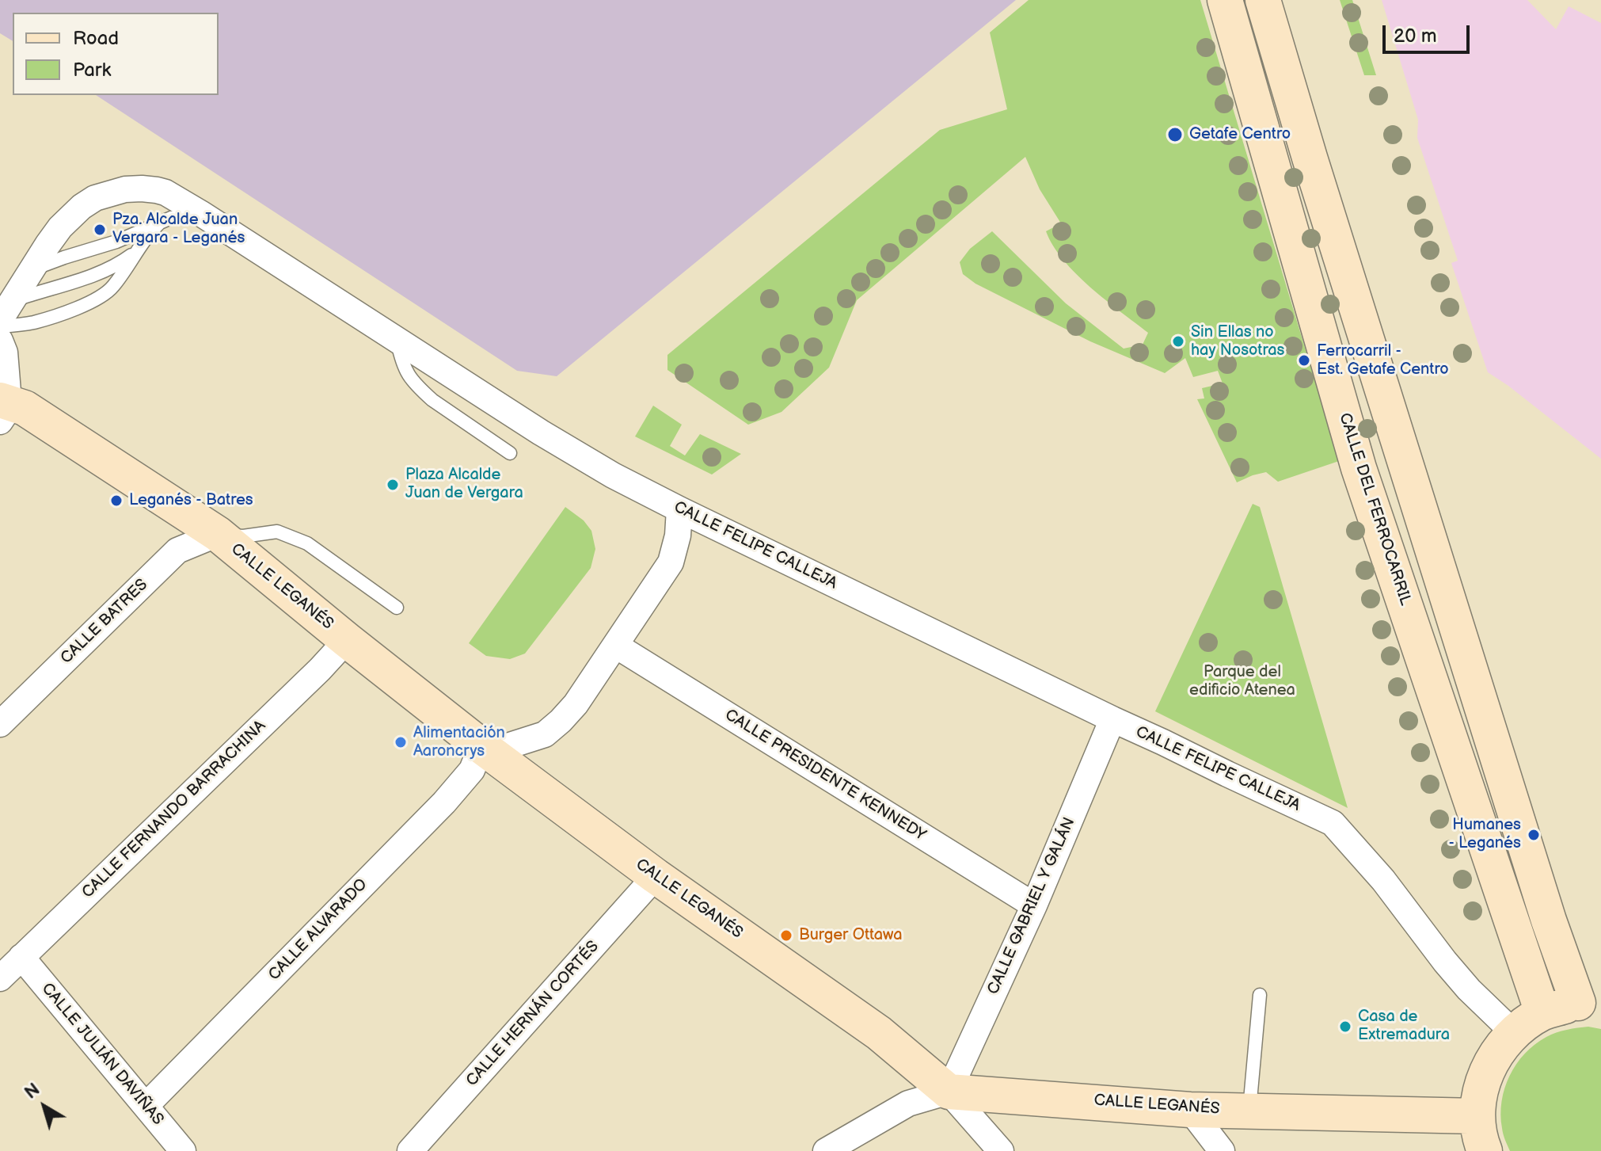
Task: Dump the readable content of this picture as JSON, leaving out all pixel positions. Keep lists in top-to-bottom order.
{
  "streets": {
    "street": [
      "CALLE DEL FERROCARRIL",
      "CALLE FELIPE CALLEJA",
      "CALLE LEGANÉS",
      "CALLE BATRES",
      "CALLE PRESIDENTE KENNEDY",
      "CALLE FERNANDO BARRACHINA",
      "CALLE GABRIEL Y GALÁN",
      "CALLE ALVARADO",
      "CALLE HERNÁN CORTÉS",
      "CALLE JULIÁN DAVIÑAS"
    ]
  },
  "crossings": [
    ["CALLE FELIPE CALLEJA", "CALLE GABRIEL Y GALÁN"],
    ["CALLE LEGANÉS", "CALLE BATRES"],
    ["CALLE LEGANÉS", "CALLE FERNANDO BARRACHINA"],
    ["CALLE LEGANÉS", "CALLE GABRIEL Y GALÁN"],
    ["CALLE LEGANÉS", "CALLE ALVARADO"],
    ["CALLE LEGANÉS", "CALLE HERNÁN CORTÉS"],
    ["CALLE PRESIDENTE KENNEDY", "CALLE GABRIEL Y GALÁN"],
    ["CALLE FERNANDO BARRACHINA", "CALLE JULIÁN DAVIÑAS"],
    ["CALLE ALVARADO", "CALLE JULIÁN DAVIÑAS"]
  ],
  "parks": ["Parque del edificio Atenea"],
  "places": [
    "Getafe Centro",
    "Pza. Alcalde Juan Vergara - Leganés",
    "Sin Ellas no hay Nosotras",
    "Ferrocarril - Est. Getafe Centro",
    "Plaza Alcalde Juan de Vergara",
    "Leganés - Batres",
    "Alimentación Aaroncrys",
    "Humanes - Leganés",
    "Burger Ottawa",
    "Casa de Extremadura"
  ],
  "legend": ["Road", "Park"],
  "scale_bar": "20 m",
  "north": "top left"
}
